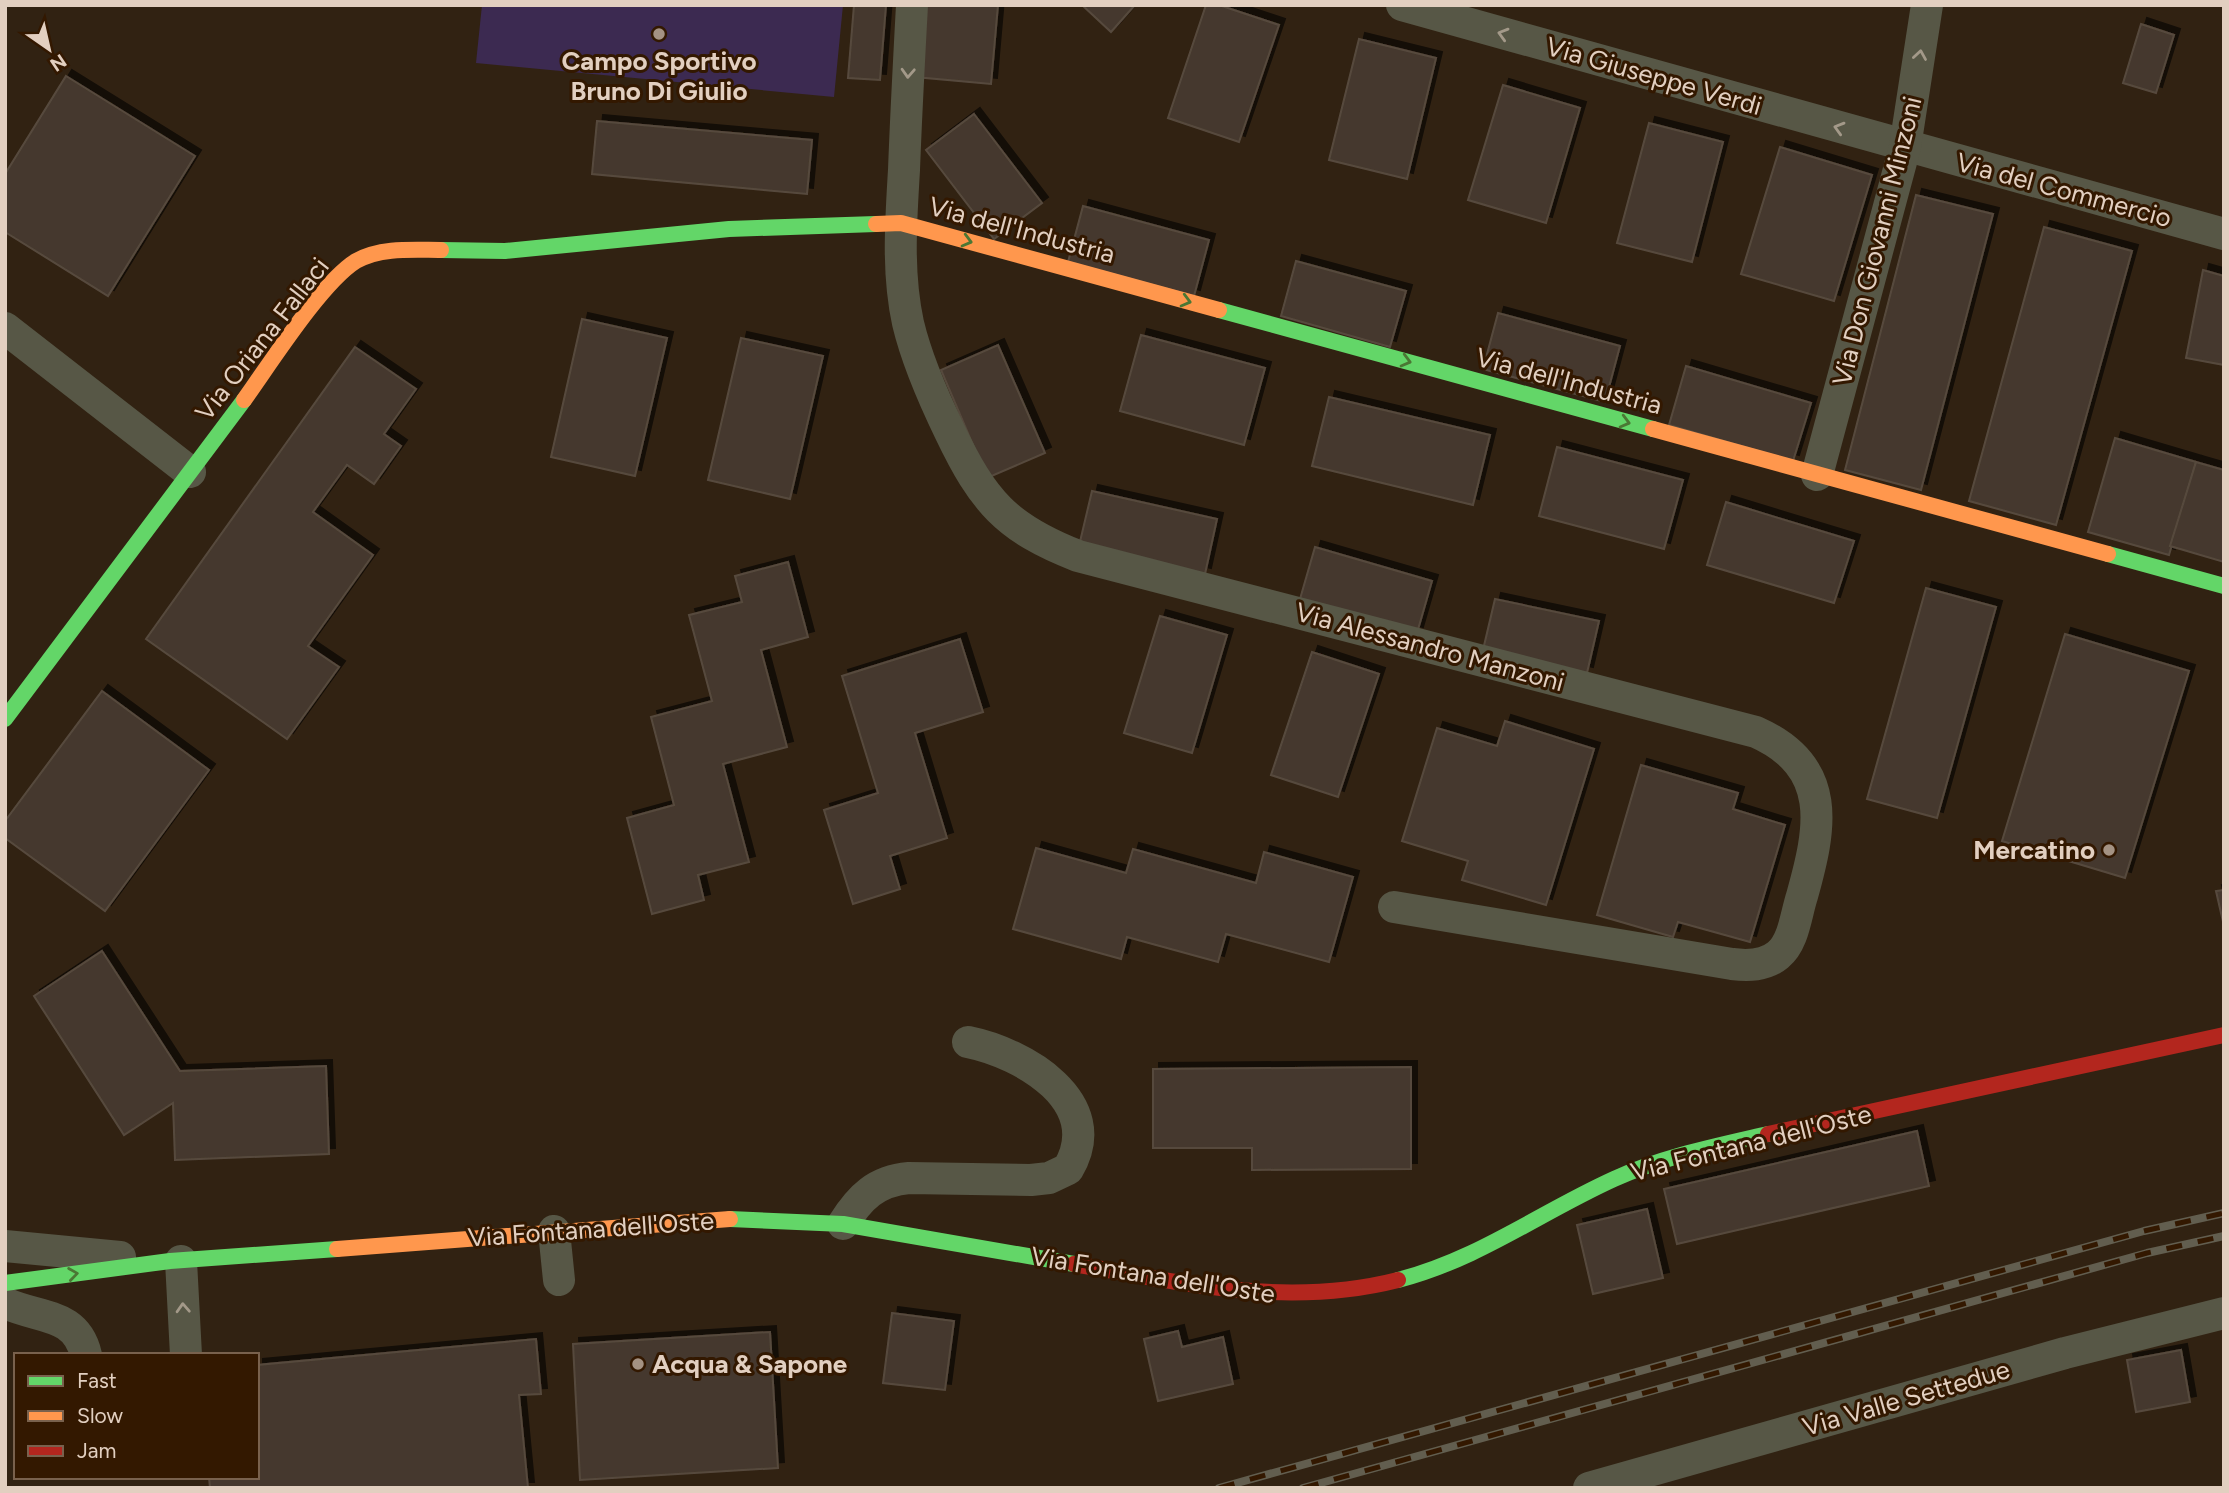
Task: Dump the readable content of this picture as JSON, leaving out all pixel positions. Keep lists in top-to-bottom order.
{
  "streets": {
    "street": [
      "Via Giuseppe Verdi",
      "Via del Commercio",
      "Via dell'Industria",
      "Via Don Giovanni Minzoni",
      "Via Oriana Fallaci",
      "Via Alessandro Manzoni",
      "Via Fontana dell'Oste",
      "Via Valle Settedue"
    ]
  },
  "crossings": [
    ["Via Giuseppe Verdi", "Via del Commercio"],
    ["Via Giuseppe Verdi", "Via Don Giovanni Minzoni"],
    ["Via del Commercio", "Via Don Giovanni Minzoni"],
    ["Via dell'Industria", "Via Don Giovanni Minzoni"],
    ["Via dell'Industria", "Via Oriana Fallaci"],
    ["Via dell'Industria", "Via Alessandro Manzoni"],
    ["Via Oriana Fallaci", "Via Alessandro Manzoni"]
  ],
  "one_way": ["Via Giuseppe Verdi", "Via dell'Industria"],
  "places": ["Campo Sportivo Bruno Di Giulio", "Mercatino", "Acqua & Sapone"],
  "legend": ["Fast", "Slow", "Jam"],
  "north": "bottom right"
}
